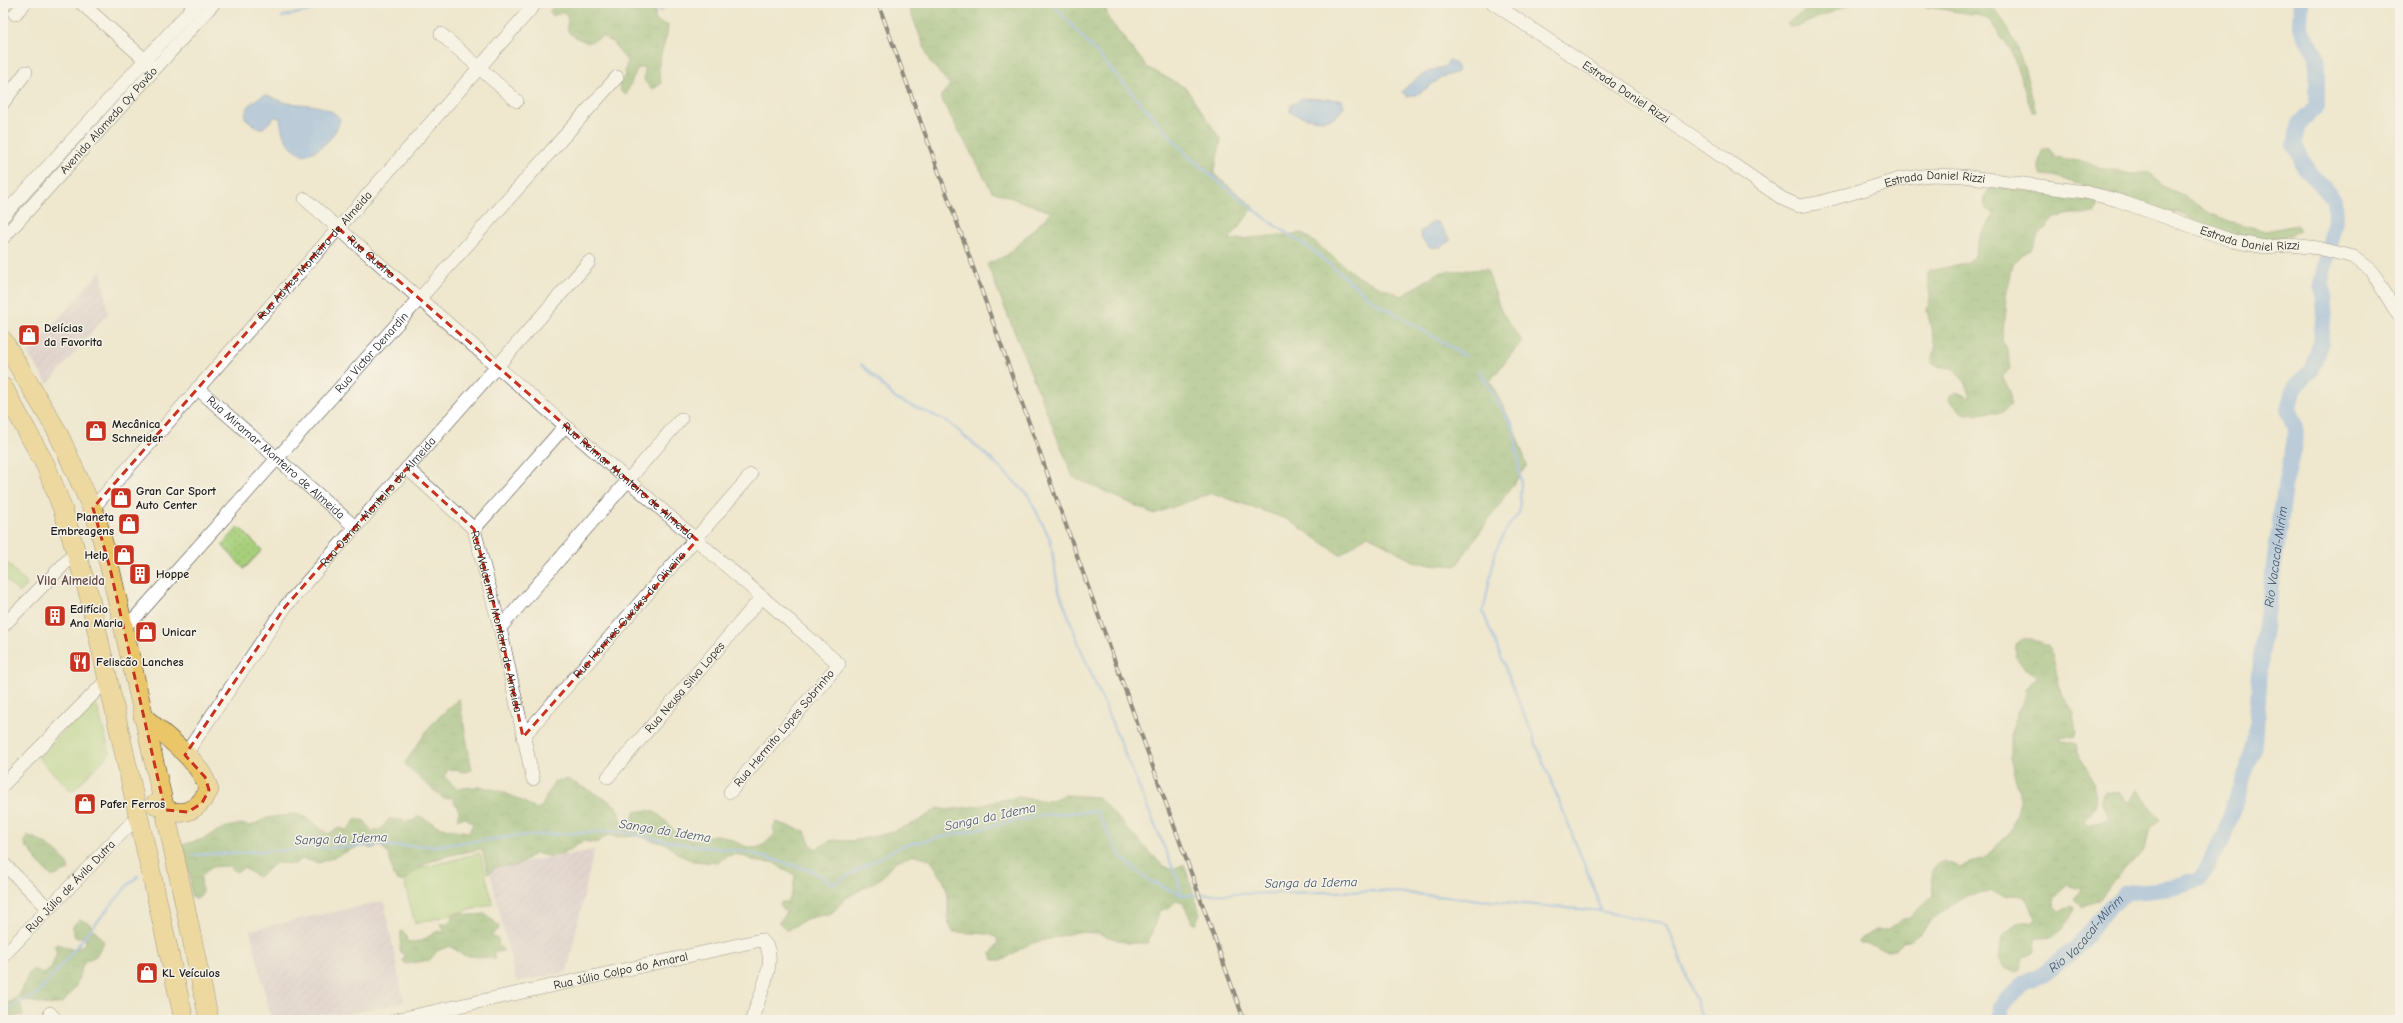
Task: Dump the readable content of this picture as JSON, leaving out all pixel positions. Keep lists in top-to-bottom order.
{
  "streets": {
    "street": [
      "Estrada Daniel Rizzi",
      "Avenida Alameda Oy Pavão",
      "Rua Adyles Monteiro de Almeida",
      "Rua Quatro",
      "Rua Victor Denardin",
      "Rua Miramar Monteiro de Almeida",
      "Rua Reimar Monteiro de Almeida",
      "Rua Osmar Monteiro de Almeida",
      "Rua Hermes Guedes de Oliveira",
      "Rua Waldemar Monteiro de Almeida",
      "Rua Neusa Silva Lopes",
      "Rua Hermito Lopes Sobrinho",
      "Rua Júlio de Ávila Dutra",
      "Rua Júlio Colpo do Amaral"
    ]
  },
  "crossings": [
    ["Rua Adyles Monteiro de Almeida", "Rua Quatro"],
    ["Rua Adyles Monteiro de Almeida", "Rua Miramar Monteiro de Almeida"],
    ["Rua Quatro", "Rua Victor Denardin"],
    ["Rua Quatro", "Rua Reimar Monteiro de Almeida"],
    ["Rua Victor Denardin", "Rua Miramar Monteiro de Almeida"],
    ["Rua Victor Denardin", "Rua Reimar Monteiro de Almeida"],
    ["Rua Miramar Monteiro de Almeida", "Rua Osmar Monteiro de Almeida"],
    ["Rua Reimar Monteiro de Almeida", "Rua Osmar Monteiro de Almeida"],
    ["Rua Reimar Monteiro de Almeida", "Rua Hermes Guedes de Oliveira"],
    ["Rua Reimar Monteiro de Almeida", "Rua Neusa Silva Lopes"],
    ["Rua Reimar Monteiro de Almeida", "Rua Hermito Lopes Sobrinho"],
    ["Rua Osmar Monteiro de Almeida", "Rua Waldemar Monteiro de Almeida"],
    ["Rua Hermes Guedes de Oliveira", "Rua Waldemar Monteiro de Almeida"]
  ],
  "districts": ["Vila Almeida"],
  "water": ["Rio Vacacaí-Mirim", "Sanga da Idema"],
  "places": {
    "shop": [
      "Delícias da Favorita",
      "Mecânica Schneider",
      "Gran Car Sport Auto Center",
      "Planeta Embreagens",
      "Help",
      "Unicar",
      "Pafer Ferros",
      "KL Veículos"
    ],
    "building": ["Hoppe", "Edifício Ana Maria"],
    "restaurant": ["Feliscão Lanches"]
  }
}
